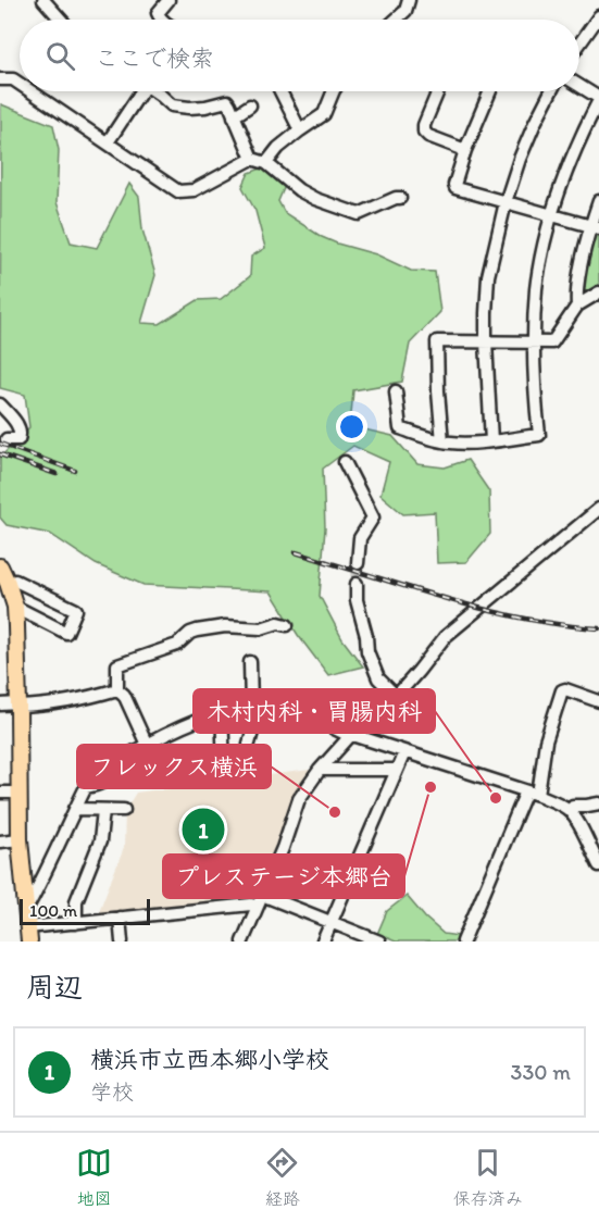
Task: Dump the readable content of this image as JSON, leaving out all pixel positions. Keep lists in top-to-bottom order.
{
  "places": ["プレステージ本郷台", "木村内科・胃腸内科", "フレックス横浜"],
  "scale_bar": "100 m",
  "page": {
    "search": "ここで検索",
    "pins": "1",
    "scale": "100 m",
    "heading": "周辺",
    "list": [
      {
        "mark": "1",
        "name": "横浜市立西本郷小学校",
        "note": "学校",
        "value": "330 m"
      }
    ],
    "nav": ["地図", "経路", "保存済み"]
  }
}
